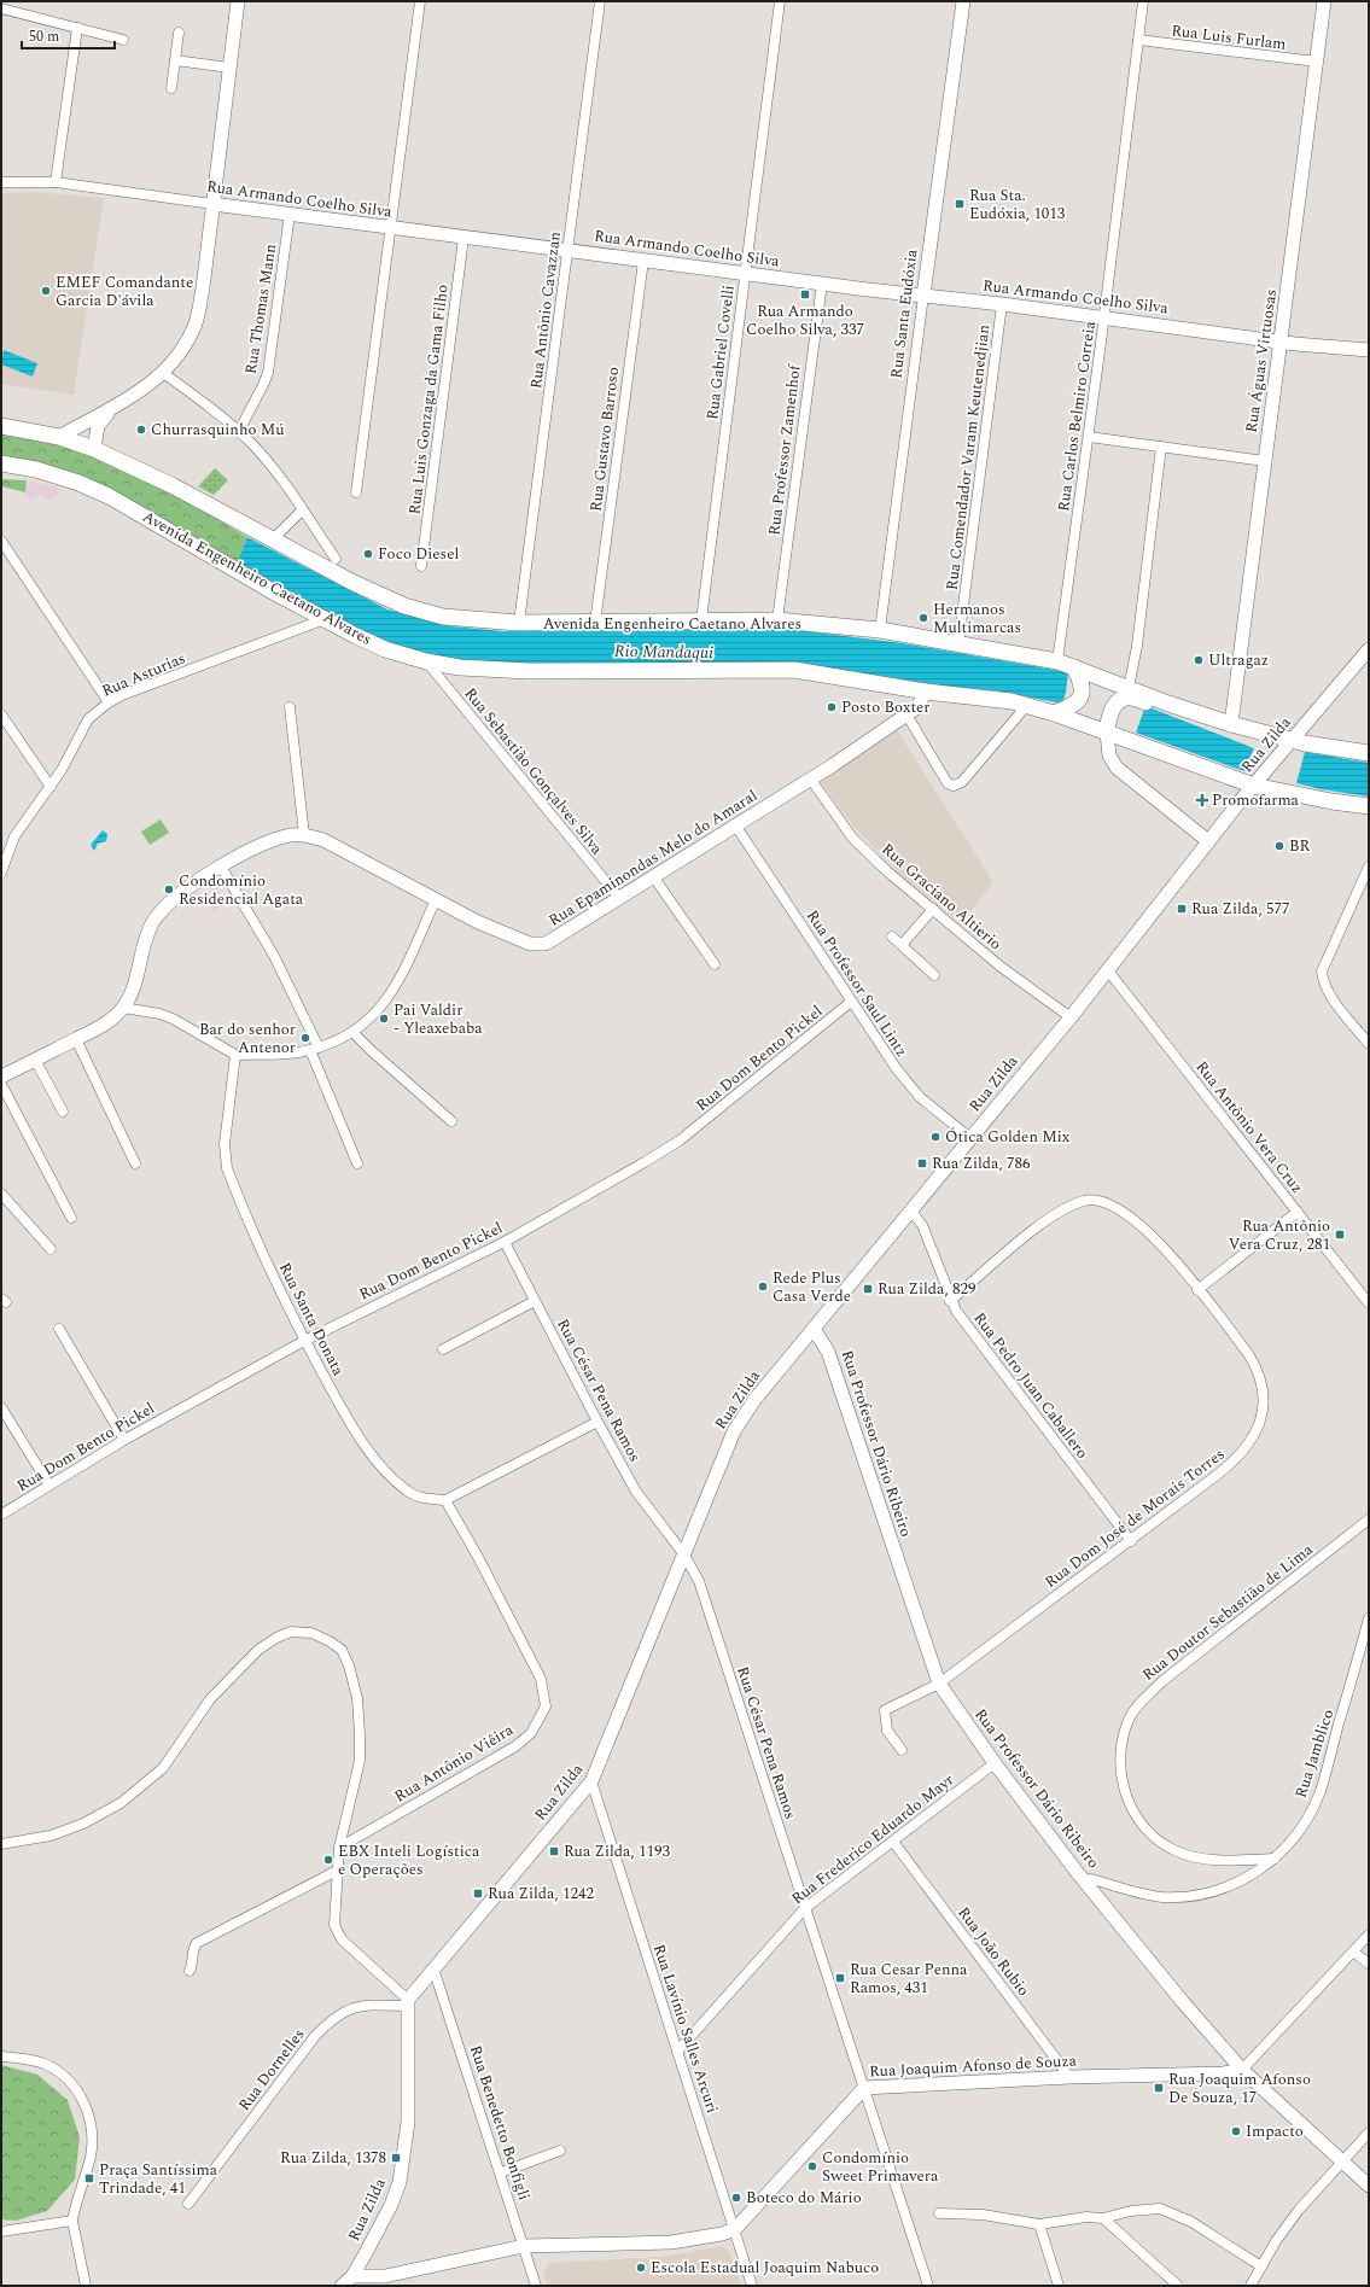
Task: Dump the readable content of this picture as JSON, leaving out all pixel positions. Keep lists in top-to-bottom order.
{
  "streets": {
    "main road": ["Avenida Engenheiro Caetano Alvares"],
    "street": [
      "Rua Luis Furlam",
      "Rua Armando Coelho Silva",
      "Rua Thomas Mann",
      "Rua Antônio Cavazzan",
      "Rua Santa Eudóxia",
      "Rua Gabriel Covelli",
      "Rua Águas Virtuosas",
      "Rua Luis Gonzaga da Gama Filho",
      "Rua Carlos Belmiro Correia",
      "Rua Gustavo Barroso",
      "Rua Professor Zamenhof",
      "Rua Comendador Varam Keutenedjian",
      "Rua Asturias",
      "Rua Zilda",
      "Rua Sebastião Gonçalves Silva",
      "Rua Epaminondas Melo do Amaral",
      "Rua Graciano Altierio",
      "Rua Professor Saul Lintz",
      "Rua Dom Bento Pickel",
      "Rua Antônio Vera Cruz",
      "Rua Santa Donata",
      "Rua Pedro Juan Caballero",
      "Rua César Pena Ramos",
      "Rua Professor Dário Ribeiro",
      "Rua Dom José de Morais Torres",
      "Rua Doutor Sebastião de Lima",
      "Rua Jamblico",
      "Rua Antônio Viêira",
      "Rua Frederico Eduardo Mayr",
      "Rua João Rubio",
      "Rua Lavínio Salles Arcuri",
      "Rua Joaquim Afonso de Souza",
      "Rua Dornelles",
      "Rua Benedetto Bonfigli"
    ]
  },
  "crossings": [
    ["Rua Luis Furlam", "Rua Águas Virtuosas"],
    ["Rua Luis Furlam", "Rua Carlos Belmiro Correia"],
    ["Rua Armando Coelho Silva", "Rua Thomas Mann"],
    ["Rua Armando Coelho Silva", "Rua Antônio Cavazzan"],
    ["Rua Armando Coelho Silva", "Rua Santa Eudóxia"],
    ["Rua Armando Coelho Silva", "Rua Gabriel Covelli"],
    ["Rua Armando Coelho Silva", "Rua Águas Virtuosas"],
    ["Rua Armando Coelho Silva", "Rua Luis Gonzaga da Gama Filho"],
    ["Rua Armando Coelho Silva", "Rua Carlos Belmiro Correia"],
    ["Rua Armando Coelho Silva", "Rua Gustavo Barroso"],
    ["Rua Armando Coelho Silva", "Rua Professor Zamenhof"],
    ["Rua Armando Coelho Silva", "Rua Comendador Varam Keutenedjian"],
    ["Rua Antônio Cavazzan", "Avenida Engenheiro Caetano Alvares"],
    ["Rua Santa Eudóxia", "Avenida Engenheiro Caetano Alvares"],
    ["Rua Gabriel Covelli", "Avenida Engenheiro Caetano Alvares"],
    ["Rua Águas Virtuosas", "Avenida Engenheiro Caetano Alvares"],
    ["Rua Carlos Belmiro Correia", "Avenida Engenheiro Caetano Alvares"],
    ["Rua Gustavo Barroso", "Avenida Engenheiro Caetano Alvares"],
    ["Rua Professor Zamenhof", "Avenida Engenheiro Caetano Alvares"],
    ["Rua Comendador Varam Keutenedjian", "Avenida Engenheiro Caetano Alvares"],
    ["Avenida Engenheiro Caetano Alvares", "Rua Asturias"],
    ["Avenida Engenheiro Caetano Alvares", "Rua Zilda"],
    ["Avenida Engenheiro Caetano Alvares", "Rua Sebastião Gonçalves Silva"],
    ["Avenida Engenheiro Caetano Alvares", "Rua Epaminondas Melo do Amaral"],
    ["Rua Zilda", "Rua Graciano Altierio"],
    ["Rua Zilda", "Rua Professor Saul Lintz"],
    ["Rua Zilda", "Rua Antônio Vera Cruz"],
    ["Rua Zilda", "Rua Pedro Juan Caballero"],
    ["Rua Zilda", "Rua César Pena Ramos"],
    ["Rua Zilda", "Rua Professor Dário Ribeiro"],
    ["Rua Zilda", "Rua Lavínio Salles Arcuri"],
    ["Rua Zilda", "Rua Dornelles"],
    ["Rua Zilda", "Rua Benedetto Bonfigli"],
    ["Rua Sebastião Gonçalves Silva", "Rua Epaminondas Melo do Amaral"],
    ["Rua Epaminondas Melo do Amaral", "Rua Graciano Altierio"],
    ["Rua Epaminondas Melo do Amaral", "Rua Professor Saul Lintz"],
    ["Rua Professor Saul Lintz", "Rua Dom Bento Pickel"],
    ["Rua Dom Bento Pickel", "Rua Santa Donata"],
    ["Rua Dom Bento Pickel", "Rua César Pena Ramos"],
    ["Rua Santa Donata", "Rua Antônio Viêira"],
    ["Rua Pedro Juan Caballero", "Rua Dom José de Morais Torres"],
    ["Rua César Pena Ramos", "Rua Frederico Eduardo Mayr"],
    ["Rua César Pena Ramos", "Rua Joaquim Afonso de Souza"],
    ["Rua Professor Dário Ribeiro", "Rua Dom José de Morais Torres"],
    ["Rua Professor Dário Ribeiro", "Rua Jamblico"],
    ["Rua Professor Dário Ribeiro", "Rua Frederico Eduardo Mayr"],
    ["Rua Professor Dário Ribeiro", "Rua Joaquim Afonso de Souza"],
    ["Rua Doutor Sebastião de Lima", "Rua Jamblico"],
    ["Rua Frederico Eduardo Mayr", "Rua João Rubio"],
    ["Rua Frederico Eduardo Mayr", "Rua Lavínio Salles Arcuri"],
    ["Rua João Rubio", "Rua Joaquim Afonso de Souza"],
    ["Rua Lavínio Salles Arcuri", "Rua Joaquim Afonso de Souza"]
  ],
  "water": ["Rio Mandaqui"],
  "places": {
    "transit": [
      "Rua Sta. Eudóxia, 1013",
      "Rua Armando Coelho Silva, 337",
      "Rua Zilda, 577",
      "Rua Zilda, 786",
      "Rua Antônio Vera Cruz, 281",
      "Rua Zilda, 829",
      "Rua Zilda, 1193",
      "Rua Zilda, 1242",
      "Rua Cesar Penna Ramos, 431",
      "Rua Joaquim Afonso De Souza, 17",
      "Rua Zilda, 1378",
      "Praça Santíssima Trindade, 41"
    ],
    "other": [
      "EMEF Comandante Garcia D'ávila",
      "Churrasquinho Mú",
      "Foco Diesel",
      "Hermanos Multimarcas",
      "Ultragaz",
      "Posto Boxter",
      "BR",
      "Condomínio Residencial Agata",
      "Pai Valdir - Yleaxebaba",
      "Bar do senhor Antenor",
      "Ótica Golden Mix",
      "Rede Plus Casa Verde",
      "EBX Inteli Logística e Operações",
      "Impacto",
      "Condomínio Sweet Primavera",
      "Boteco do Mário",
      "Escola Estadual Joaquim Nabuco"
    ],
    "health": ["Promofarma"]
  },
  "scale_bar": "50 m"
}
